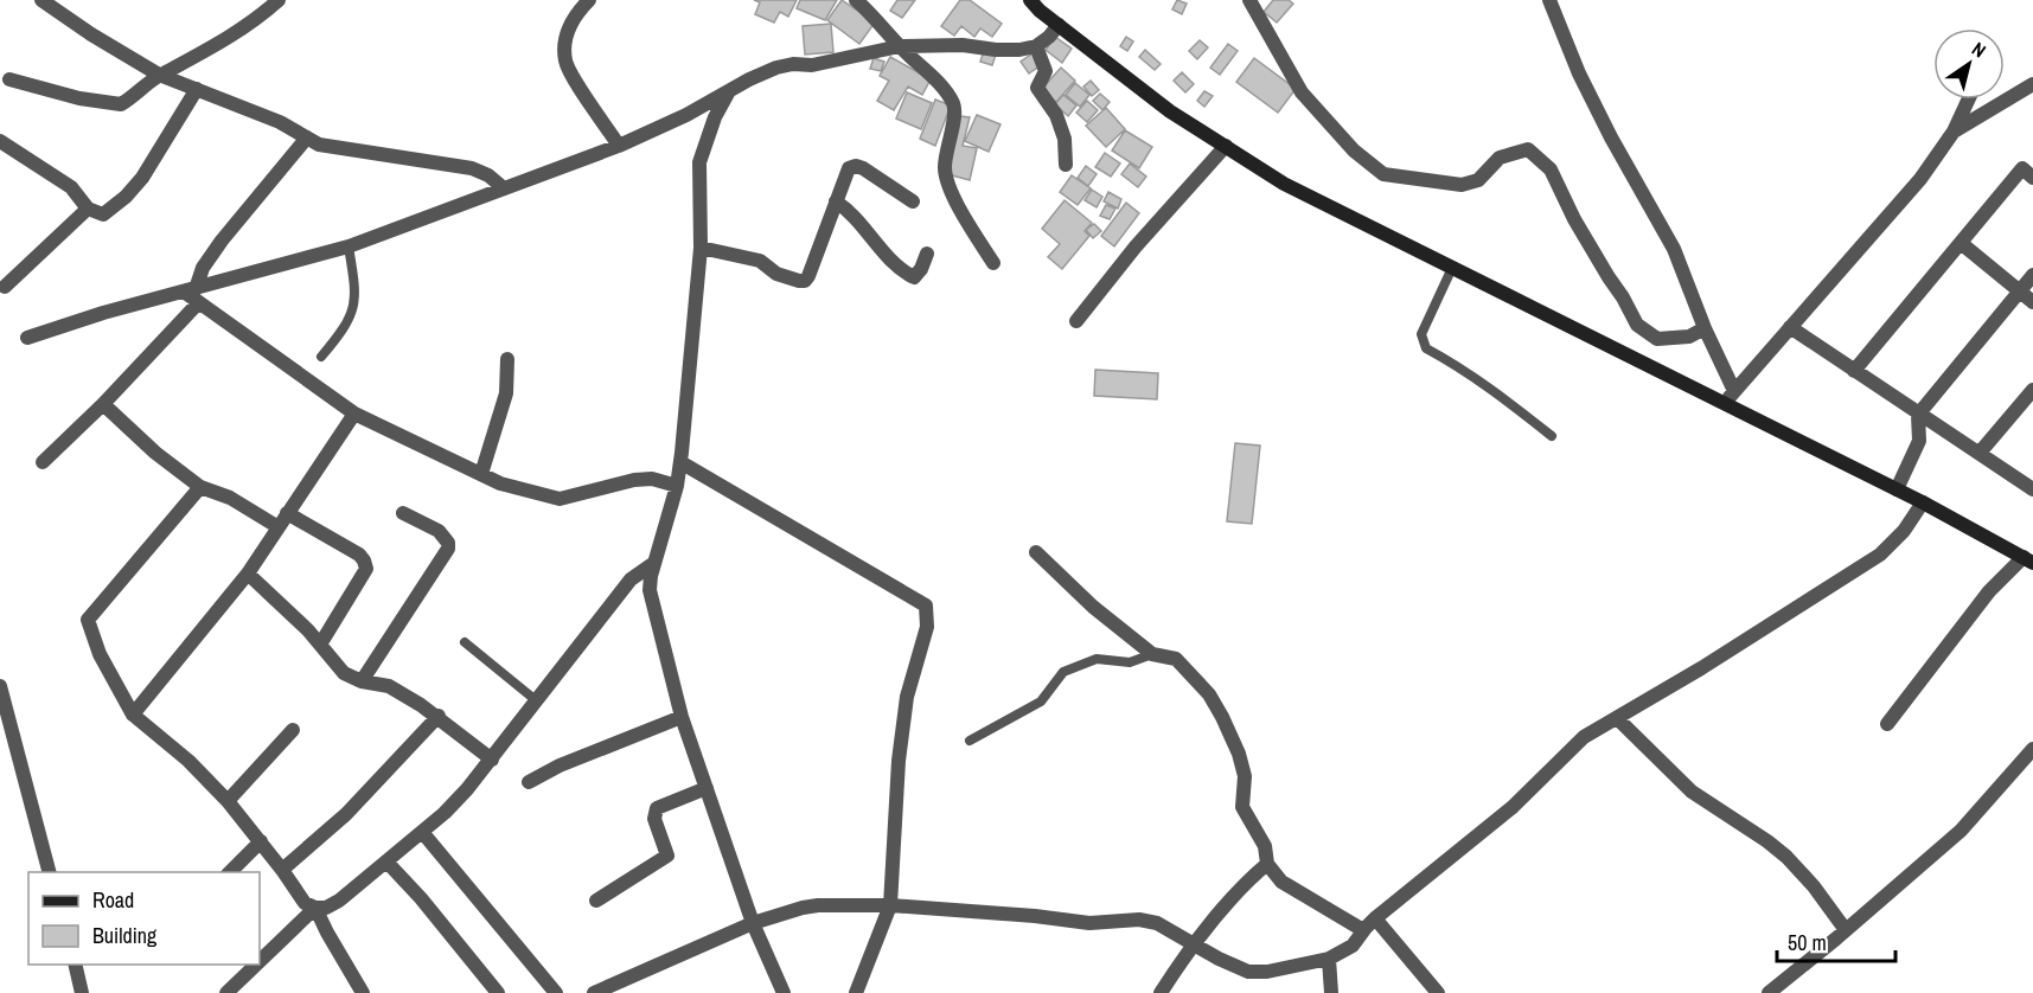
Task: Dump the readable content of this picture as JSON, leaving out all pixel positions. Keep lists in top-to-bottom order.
{
  "legend": ["Road", "Building"],
  "scale_bar": "50 m",
  "north": "top right"
}
